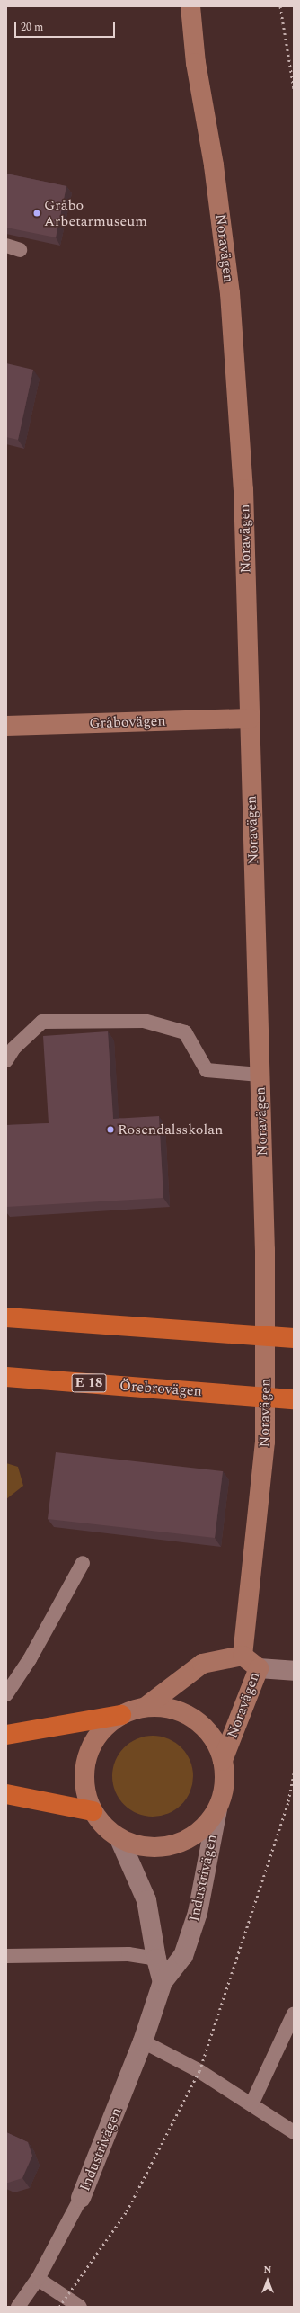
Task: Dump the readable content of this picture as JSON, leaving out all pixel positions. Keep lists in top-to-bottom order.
{
  "streets": {
    "highway": ["E 18", "Örebrovägen"],
    "street": ["Noravägen", "Gråbovägen", "Industrivägen"]
  },
  "crossings": [
    ["Noravägen", "Gråbovägen"]
  ],
  "places": ["Gråbo Arbetarmuseum", "Rosendalsskolan"],
  "scale_bar": "20 m",
  "north": "top"
}
